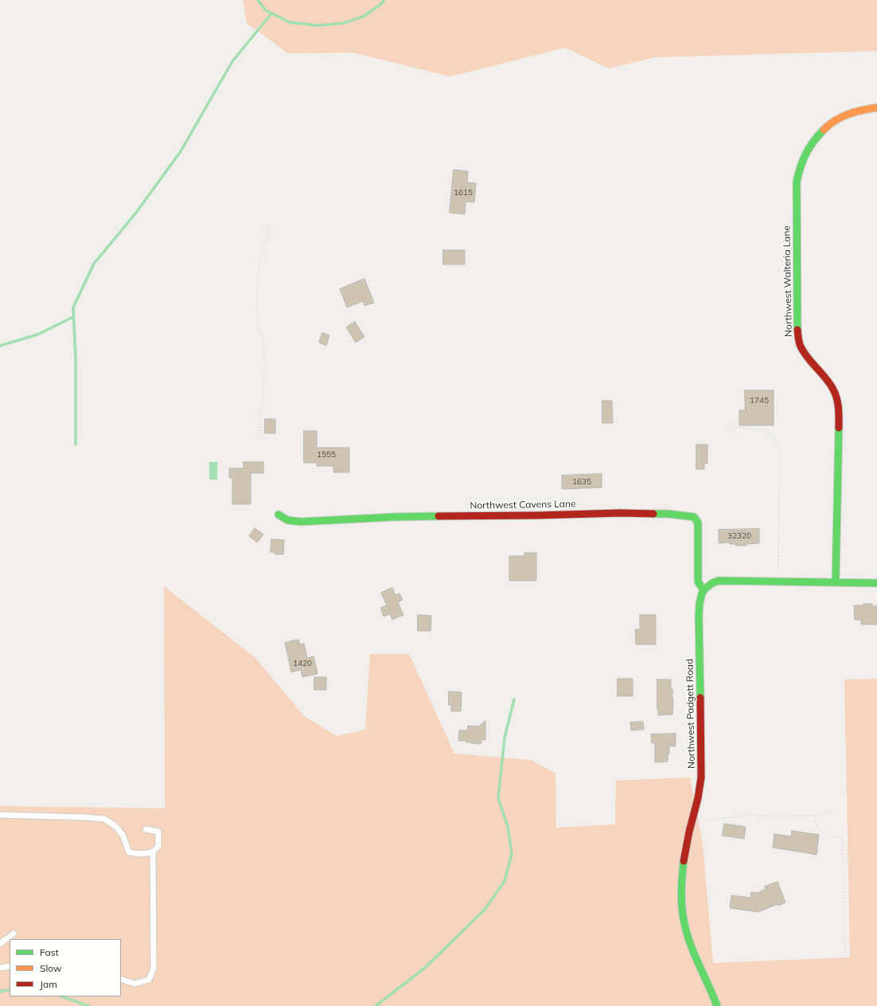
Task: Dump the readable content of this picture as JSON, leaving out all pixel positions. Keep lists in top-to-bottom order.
{
  "streets": {
    "street": ["Northwest Walteria Lane", "Northwest Cavens Lane", "Northwest Padgett Road"]
  },
  "crossings": [
    ["Northwest Cavens Lane", "Northwest Padgett Road"]
  ],
  "house_numbers": [
    "1615",
    "1745",
    "1555",
    "1635",
    "32320",
    "1420"
  ],
  "legend": ["Fast", "Slow", "Jam"]
}
